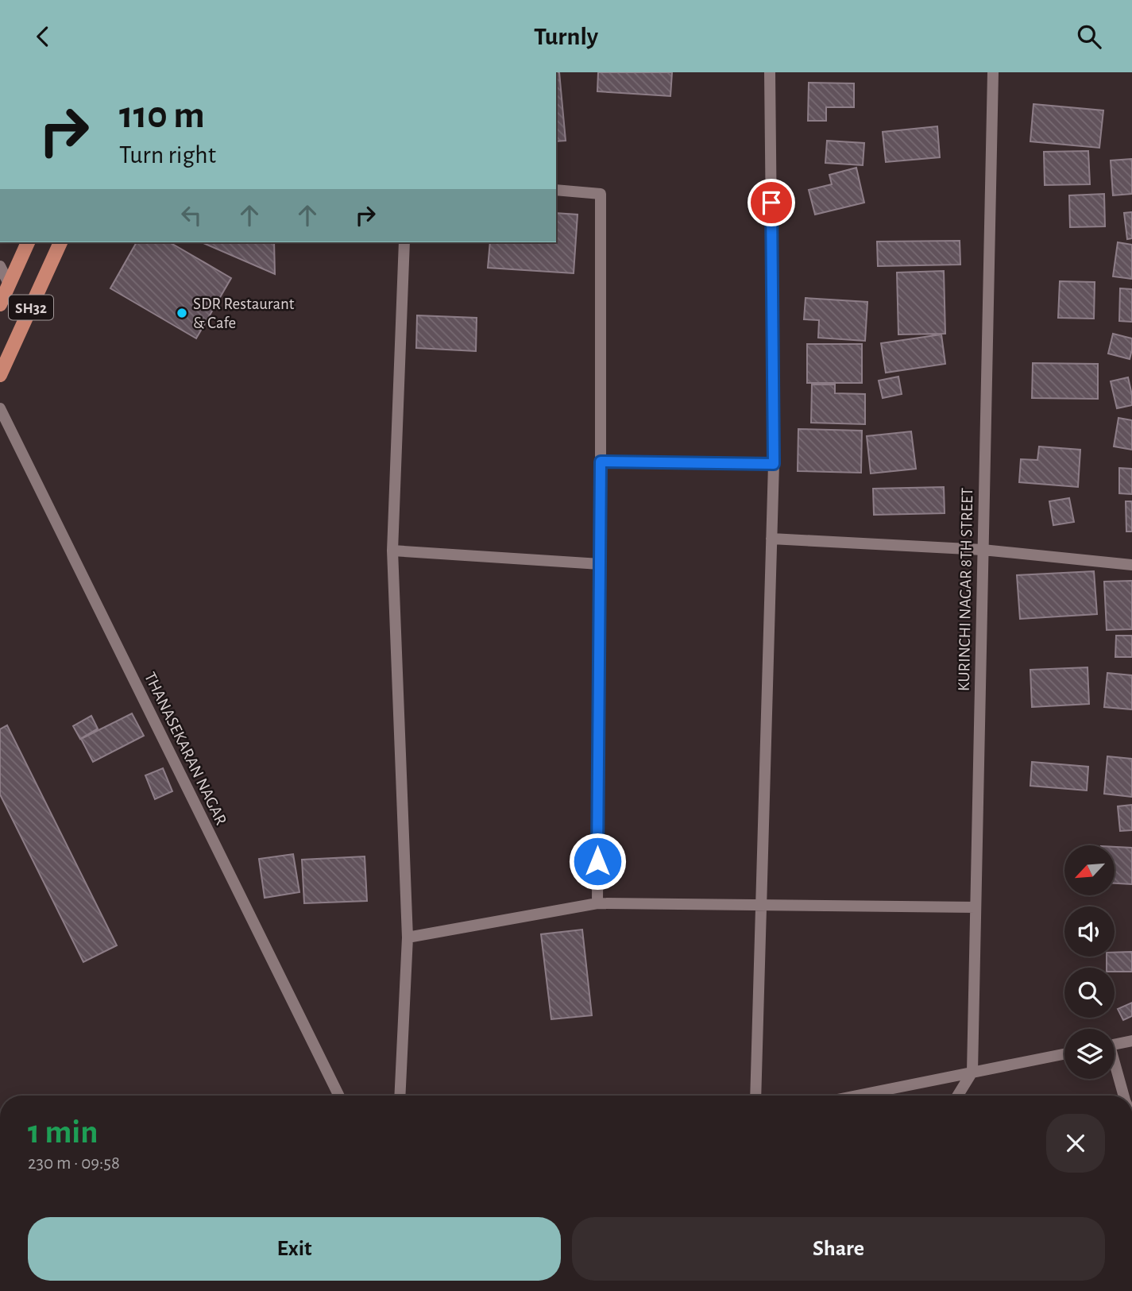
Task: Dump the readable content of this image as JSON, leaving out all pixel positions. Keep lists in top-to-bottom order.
{
  "streets": {
    "main road": ["SH32"],
    "street": ["KURINCHI NAGAR 8TH STREET", "THANASEKARAN NAGAR"]
  },
  "places": ["SDR Restaurant & Cafe"],
  "north": "bottom left",
  "page": {
    "header": "Turnly",
    "turn": ["110 m", "Turn right"],
    "heading": ["1 min", "230 m · 09:58"],
    "buttons": ["Exit", "Share"]
  }
}
